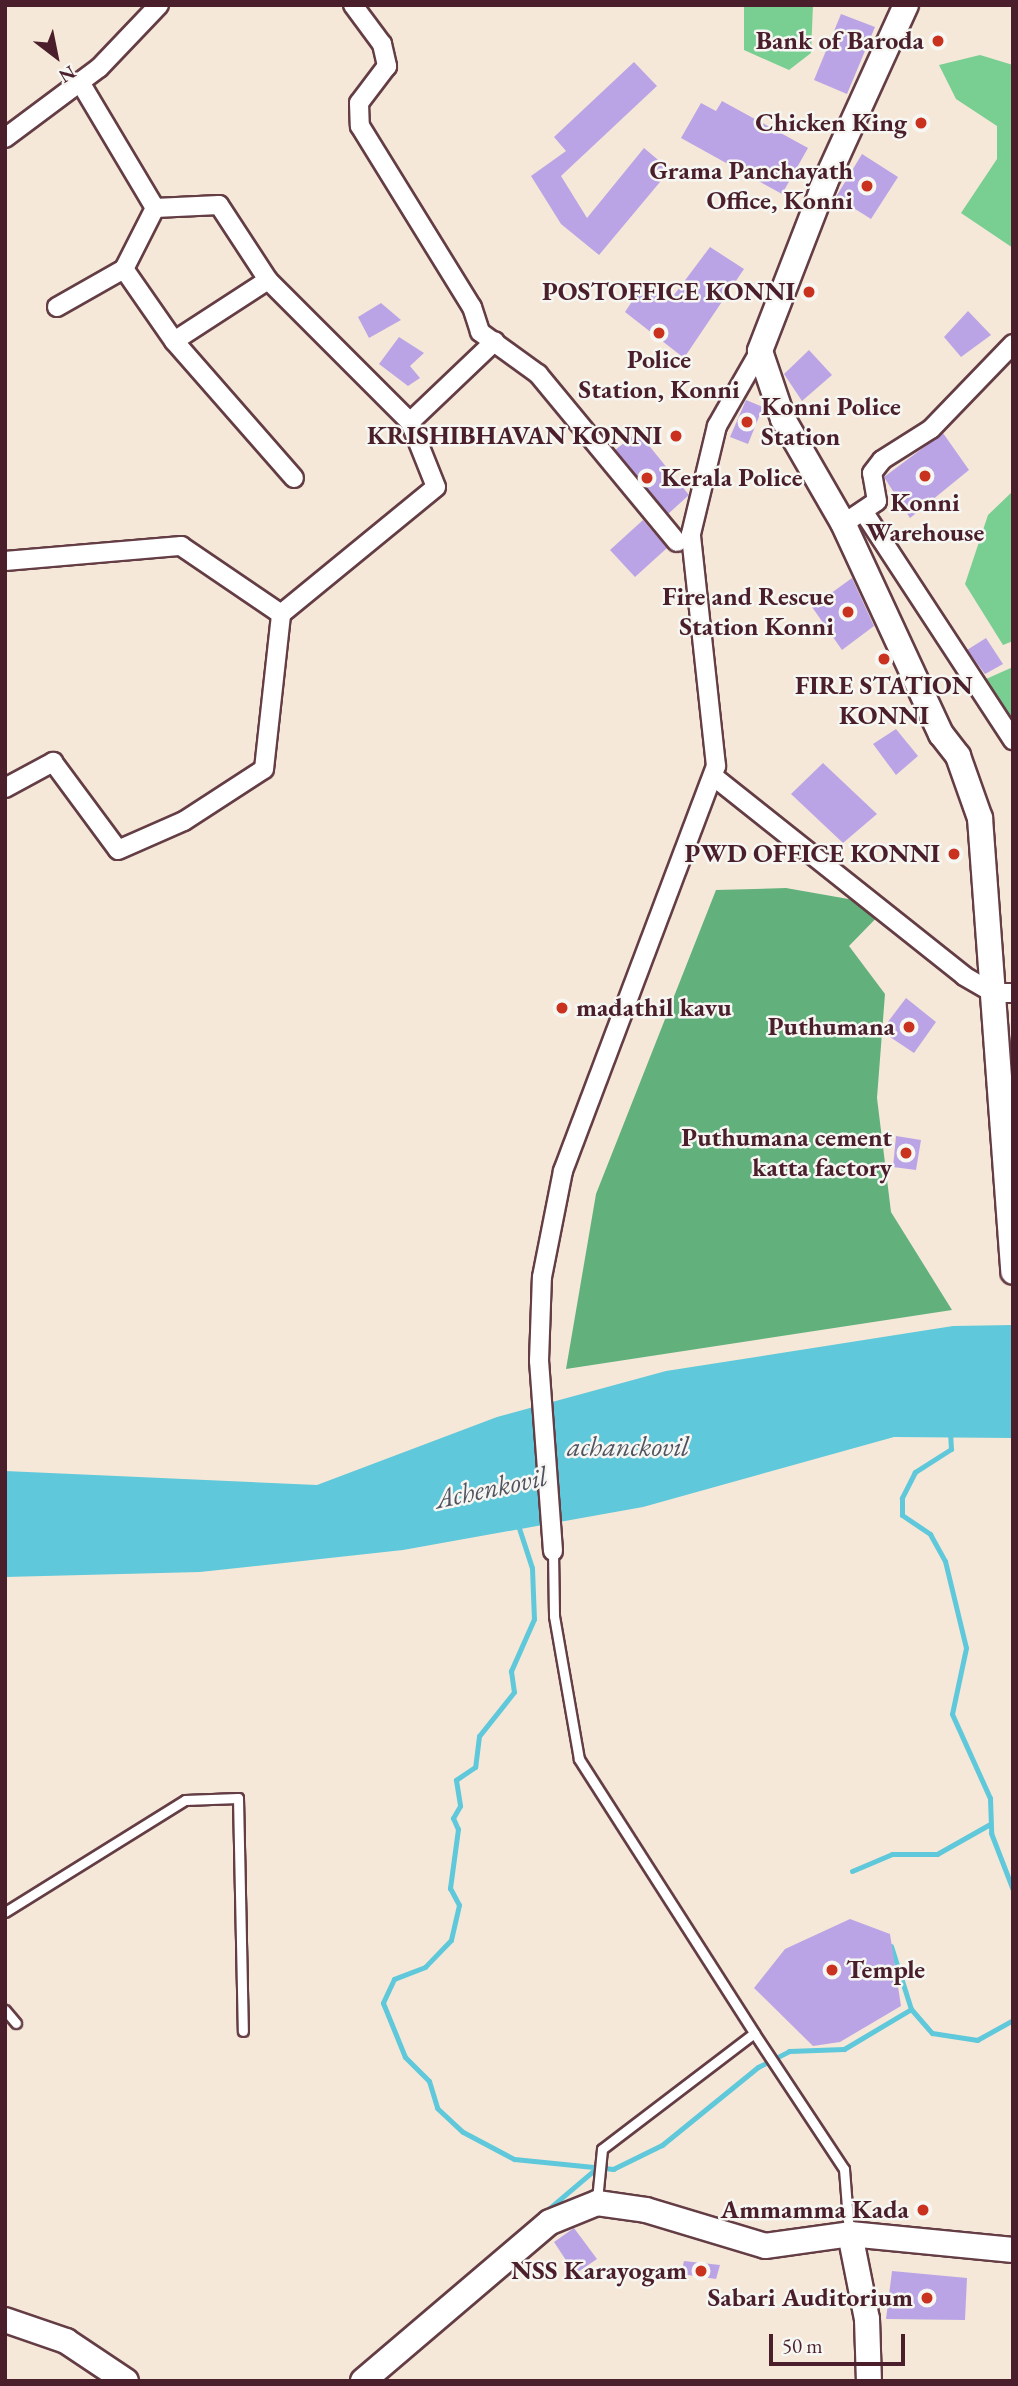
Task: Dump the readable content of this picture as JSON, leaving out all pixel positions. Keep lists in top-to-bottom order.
{
  "water": ["achanckovil", "Achenkovil"],
  "places": [
    "Bank of Baroda",
    "Chicken King",
    "Grama Panchayath Office, Konni",
    "POSTOFFICE KONNI",
    "Police Station, Konni",
    "Konni Police Station",
    "KRISHIBHAVAN KONNI",
    "Konni Warehouse",
    "Kerala Police",
    "Fire and Rescue Station Konni",
    "FIRE STATION KONNI",
    "PWD OFFICE KONNI",
    "madathil kavu",
    "Puthumana",
    "Puthumana cement katta factory",
    "Temple",
    "Ammamma Kada",
    "NSS Karayogam",
    "Sabari Auditorium"
  ],
  "scale_bar": "50 m",
  "north": "bottom right"
}
